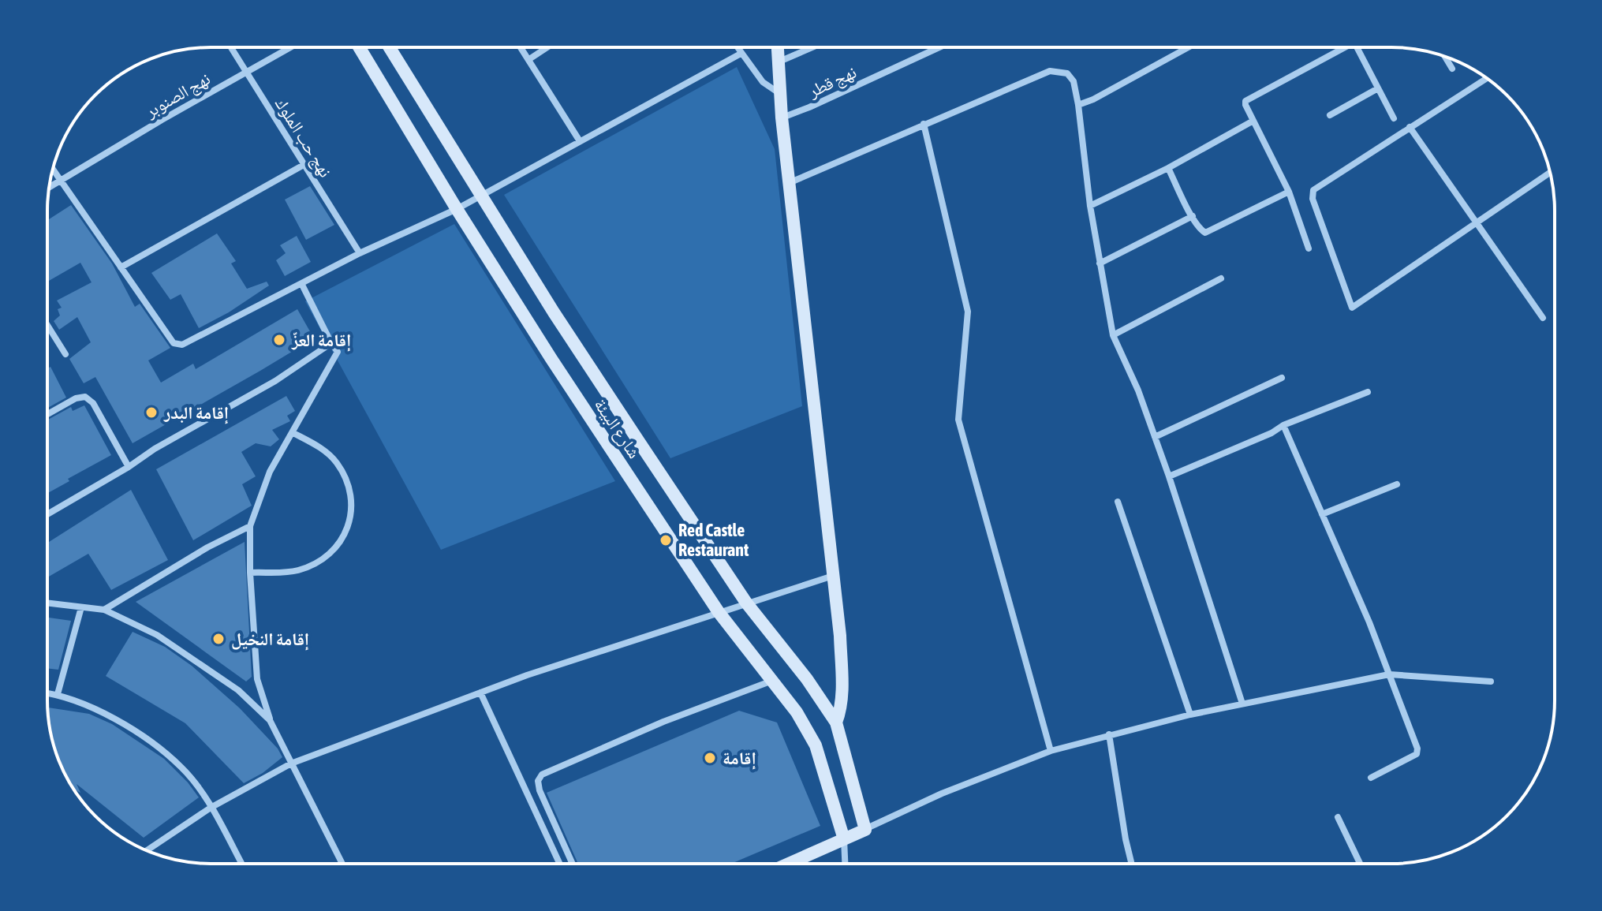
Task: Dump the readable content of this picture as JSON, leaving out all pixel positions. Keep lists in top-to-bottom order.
{
  "streets": {
    "street": [
      "نهج قطر",
      "نهج الصنوبر",
      "نهج حب الملوك",
      "شارع البيئة"
    ]
  },
  "crossings": [
    ["نهج الصنوبر", "نهج حب الملوك"]
  ],
  "places": [
    "إقامة العزّ",
    "إقامة البدر",
    "Red Castle Restaurant",
    "إقامة النخيل",
    "إقامة"
  ]
}
